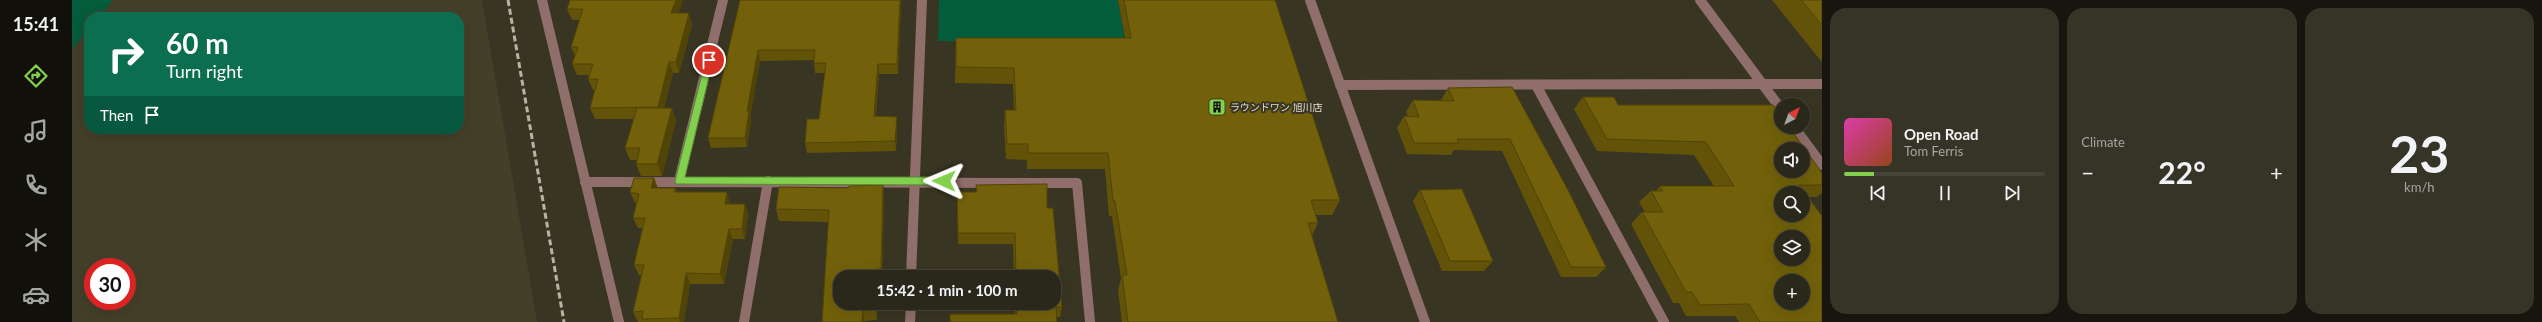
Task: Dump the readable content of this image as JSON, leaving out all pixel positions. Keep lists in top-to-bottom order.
{
  "places": {
    "building": ["ラウンドワン 旭川店"]
  },
  "north": "top right",
  "page": {
    "tabs": "15:41",
    "tile": [
      "Climate",
      ["23", "km/h"]
    ],
    "turn": ["60 m", "Turn right"],
    "then": "Then",
    "map_buttons": "+",
    "song": ["Open Road", "Tom Ferris"],
    "heat": ["−", "22°", "+"],
    "limit": "30",
    "trip": "15:42 · 1 min · 100 m"
  }
}
